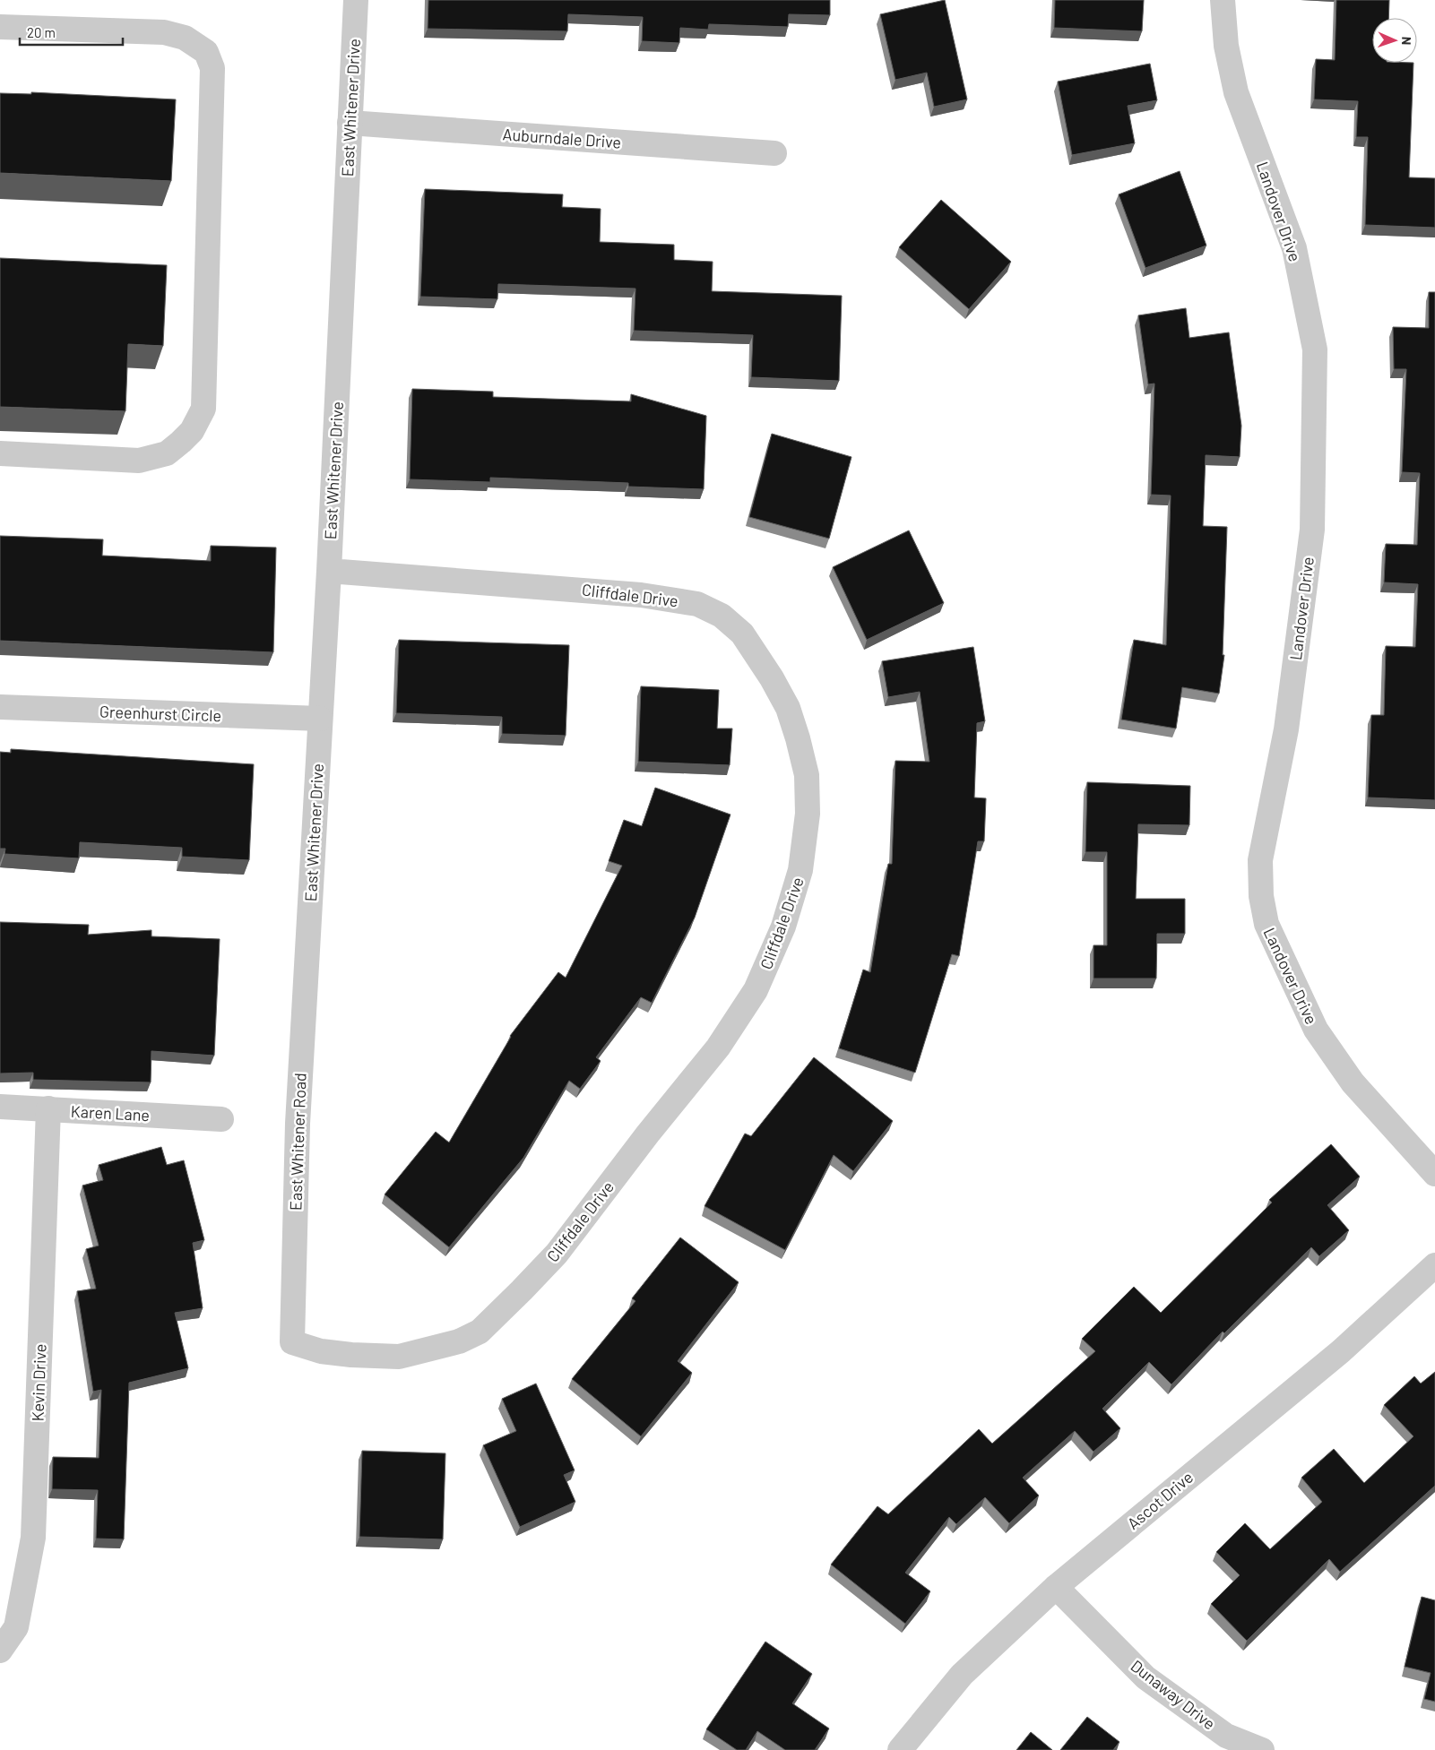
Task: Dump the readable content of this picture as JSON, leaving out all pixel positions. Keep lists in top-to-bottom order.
{
  "streets": {
    "street": [
      "East Whitener Drive",
      "Auburndale Drive",
      "Landover Drive",
      "Cliffdale Drive",
      "Greenhurst Circle",
      "Karen Lane",
      "East Whitener Road",
      "Kevin Drive",
      "Ascot Drive",
      "Dunaway Drive"
    ]
  },
  "crossings": [
    ["East Whitener Drive", "Auburndale Drive"],
    ["East Whitener Drive", "Cliffdale Drive"],
    ["East Whitener Drive", "Greenhurst Circle"],
    ["East Whitener Drive", "East Whitener Road"],
    ["Cliffdale Drive", "East Whitener Road"],
    ["Karen Lane", "Kevin Drive"],
    ["Ascot Drive", "Dunaway Drive"]
  ],
  "scale_bar": "20 m",
  "north": "right"
}
